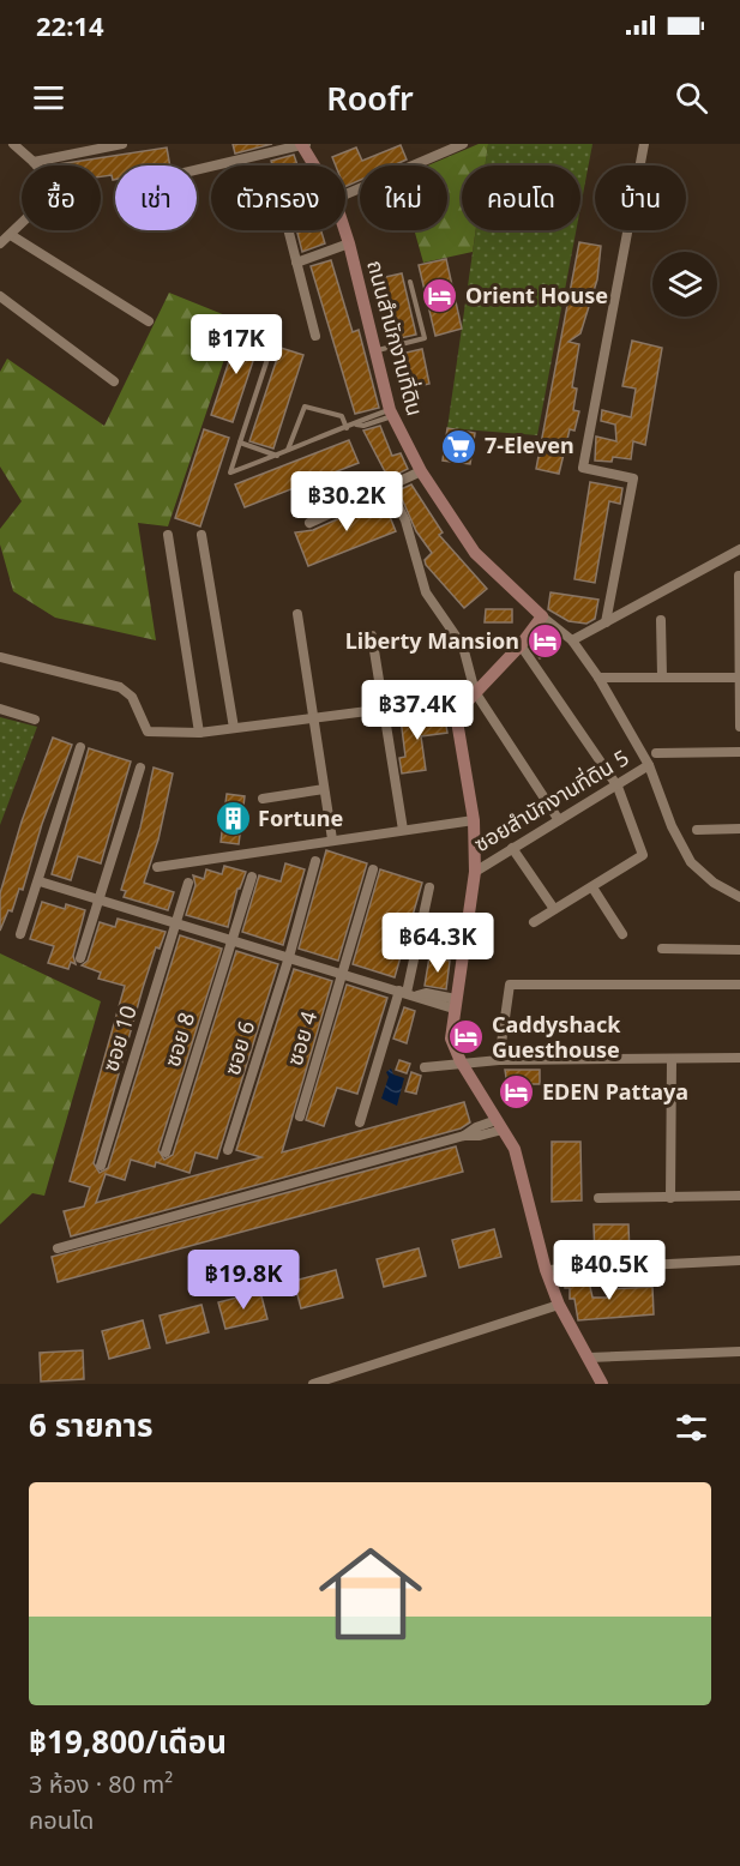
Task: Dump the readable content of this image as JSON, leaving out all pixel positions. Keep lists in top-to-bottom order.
{
  "streets": {
    "street": [
      "ถนนสำนักงานที่ดิน",
      "ซอยสำนักงานที่ดิน 5",
      "ซอย 10",
      "ซอย 4",
      "ซอย 8",
      "ซอย 6"
    ]
  },
  "places": {
    "hotel": [
      "Orient House",
      "Liberty Mansion",
      "Caddyshack Guesthouse",
      "EDEN Pattaya"
    ],
    "supermarket": ["7-Eleven"],
    "building": ["Fortune"]
  },
  "page": {
    "status": "22:14",
    "header": "Roofr",
    "chip": [
      "ซื้อ",
      "เช่า",
      "ตัวกรอง",
      "ใหม่",
      "คอนโด",
      "บ้าน"
    ],
    "price": [
      "฿17K",
      "฿30.2K",
      "฿37.4K",
      "฿64.3K",
      "฿40.5K",
      "฿19.8K"
    ],
    "heading": "6 รายการ",
    "list": [
      {
        "name": "฿19,800/เดือน",
        "note": "3 ห้อง · 80 m² · คอนโด"
      }
    ]
  }
}
